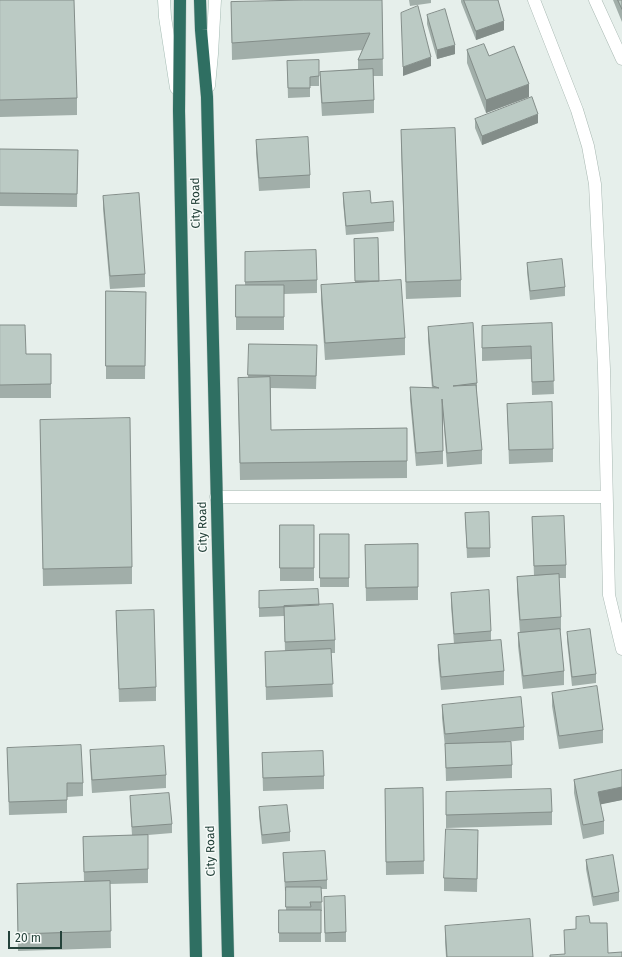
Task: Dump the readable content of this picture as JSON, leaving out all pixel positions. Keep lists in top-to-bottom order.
{
  "streets": {
    "highway": ["City Road"]
  },
  "scale_bar": "20 m"
}
